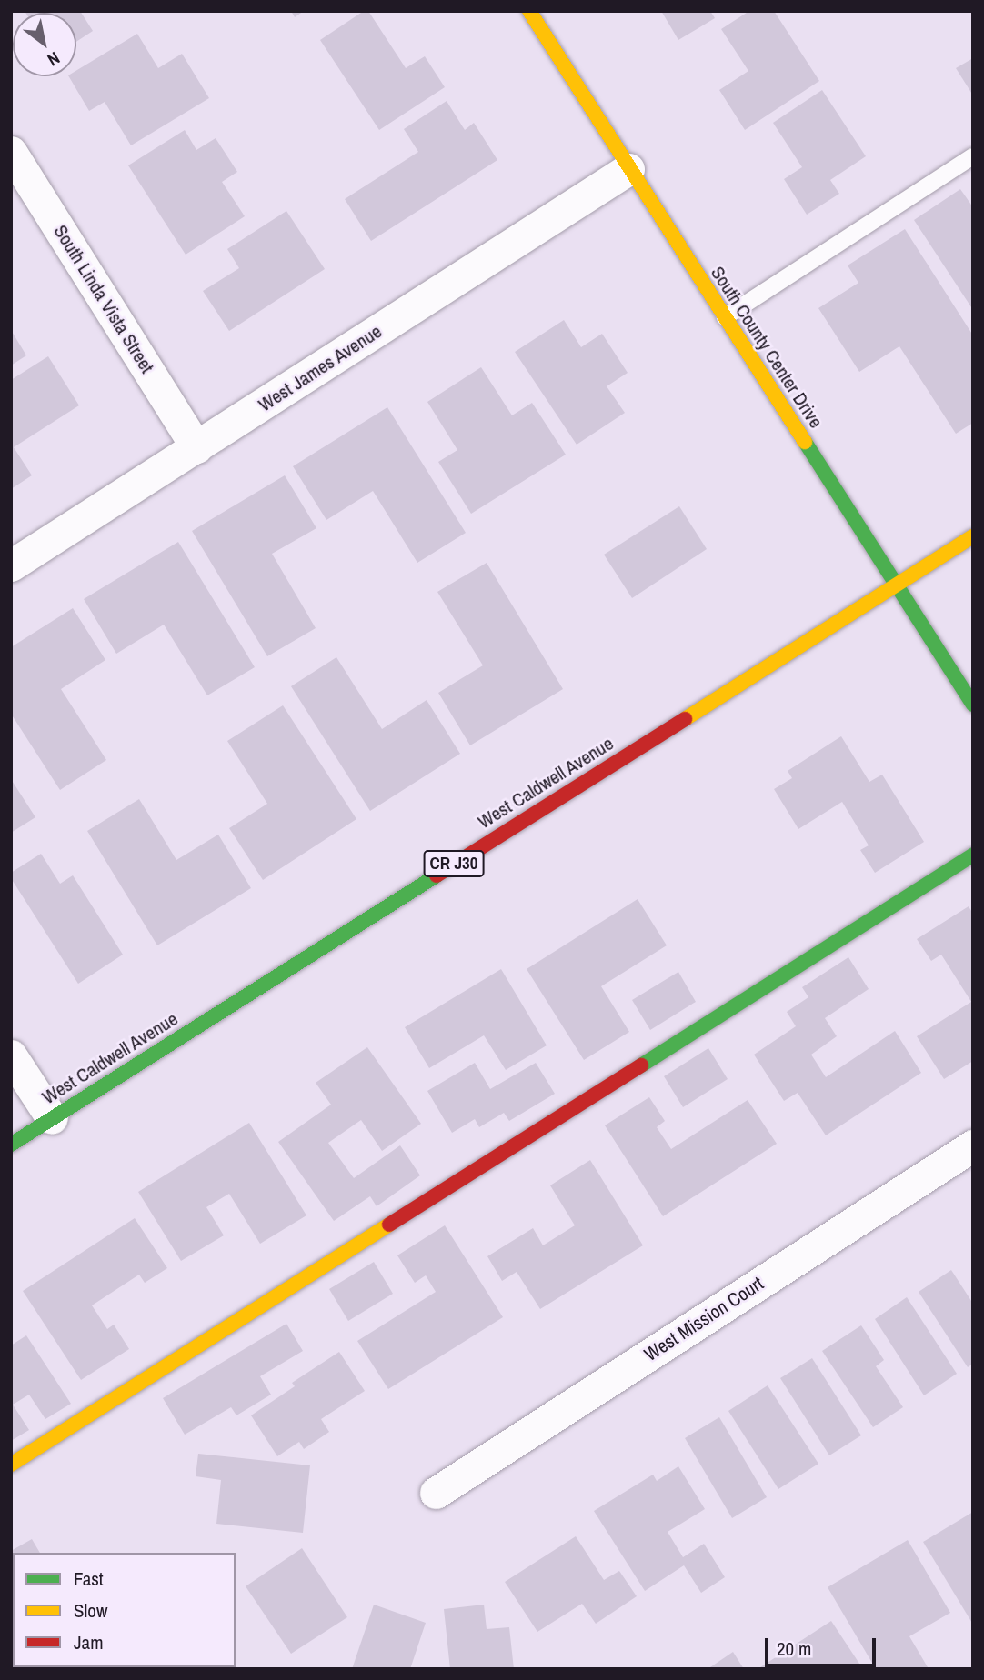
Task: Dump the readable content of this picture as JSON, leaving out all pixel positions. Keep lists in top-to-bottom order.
{
  "streets": {
    "street": [
      "South Linda Vista Street",
      "South County Center Drive",
      "West James Avenue",
      "West Caldwell Avenue",
      "CR J30",
      "West Mission Court"
    ]
  },
  "crossings": [
    ["South Linda Vista Street", "West James Avenue"],
    ["South County Center Drive", "West James Avenue"],
    ["South County Center Drive", "West Caldwell Avenue"]
  ],
  "legend": ["Fast", "Slow", "Jam"],
  "scale_bar": "20 m",
  "north": "bottom right"
}
